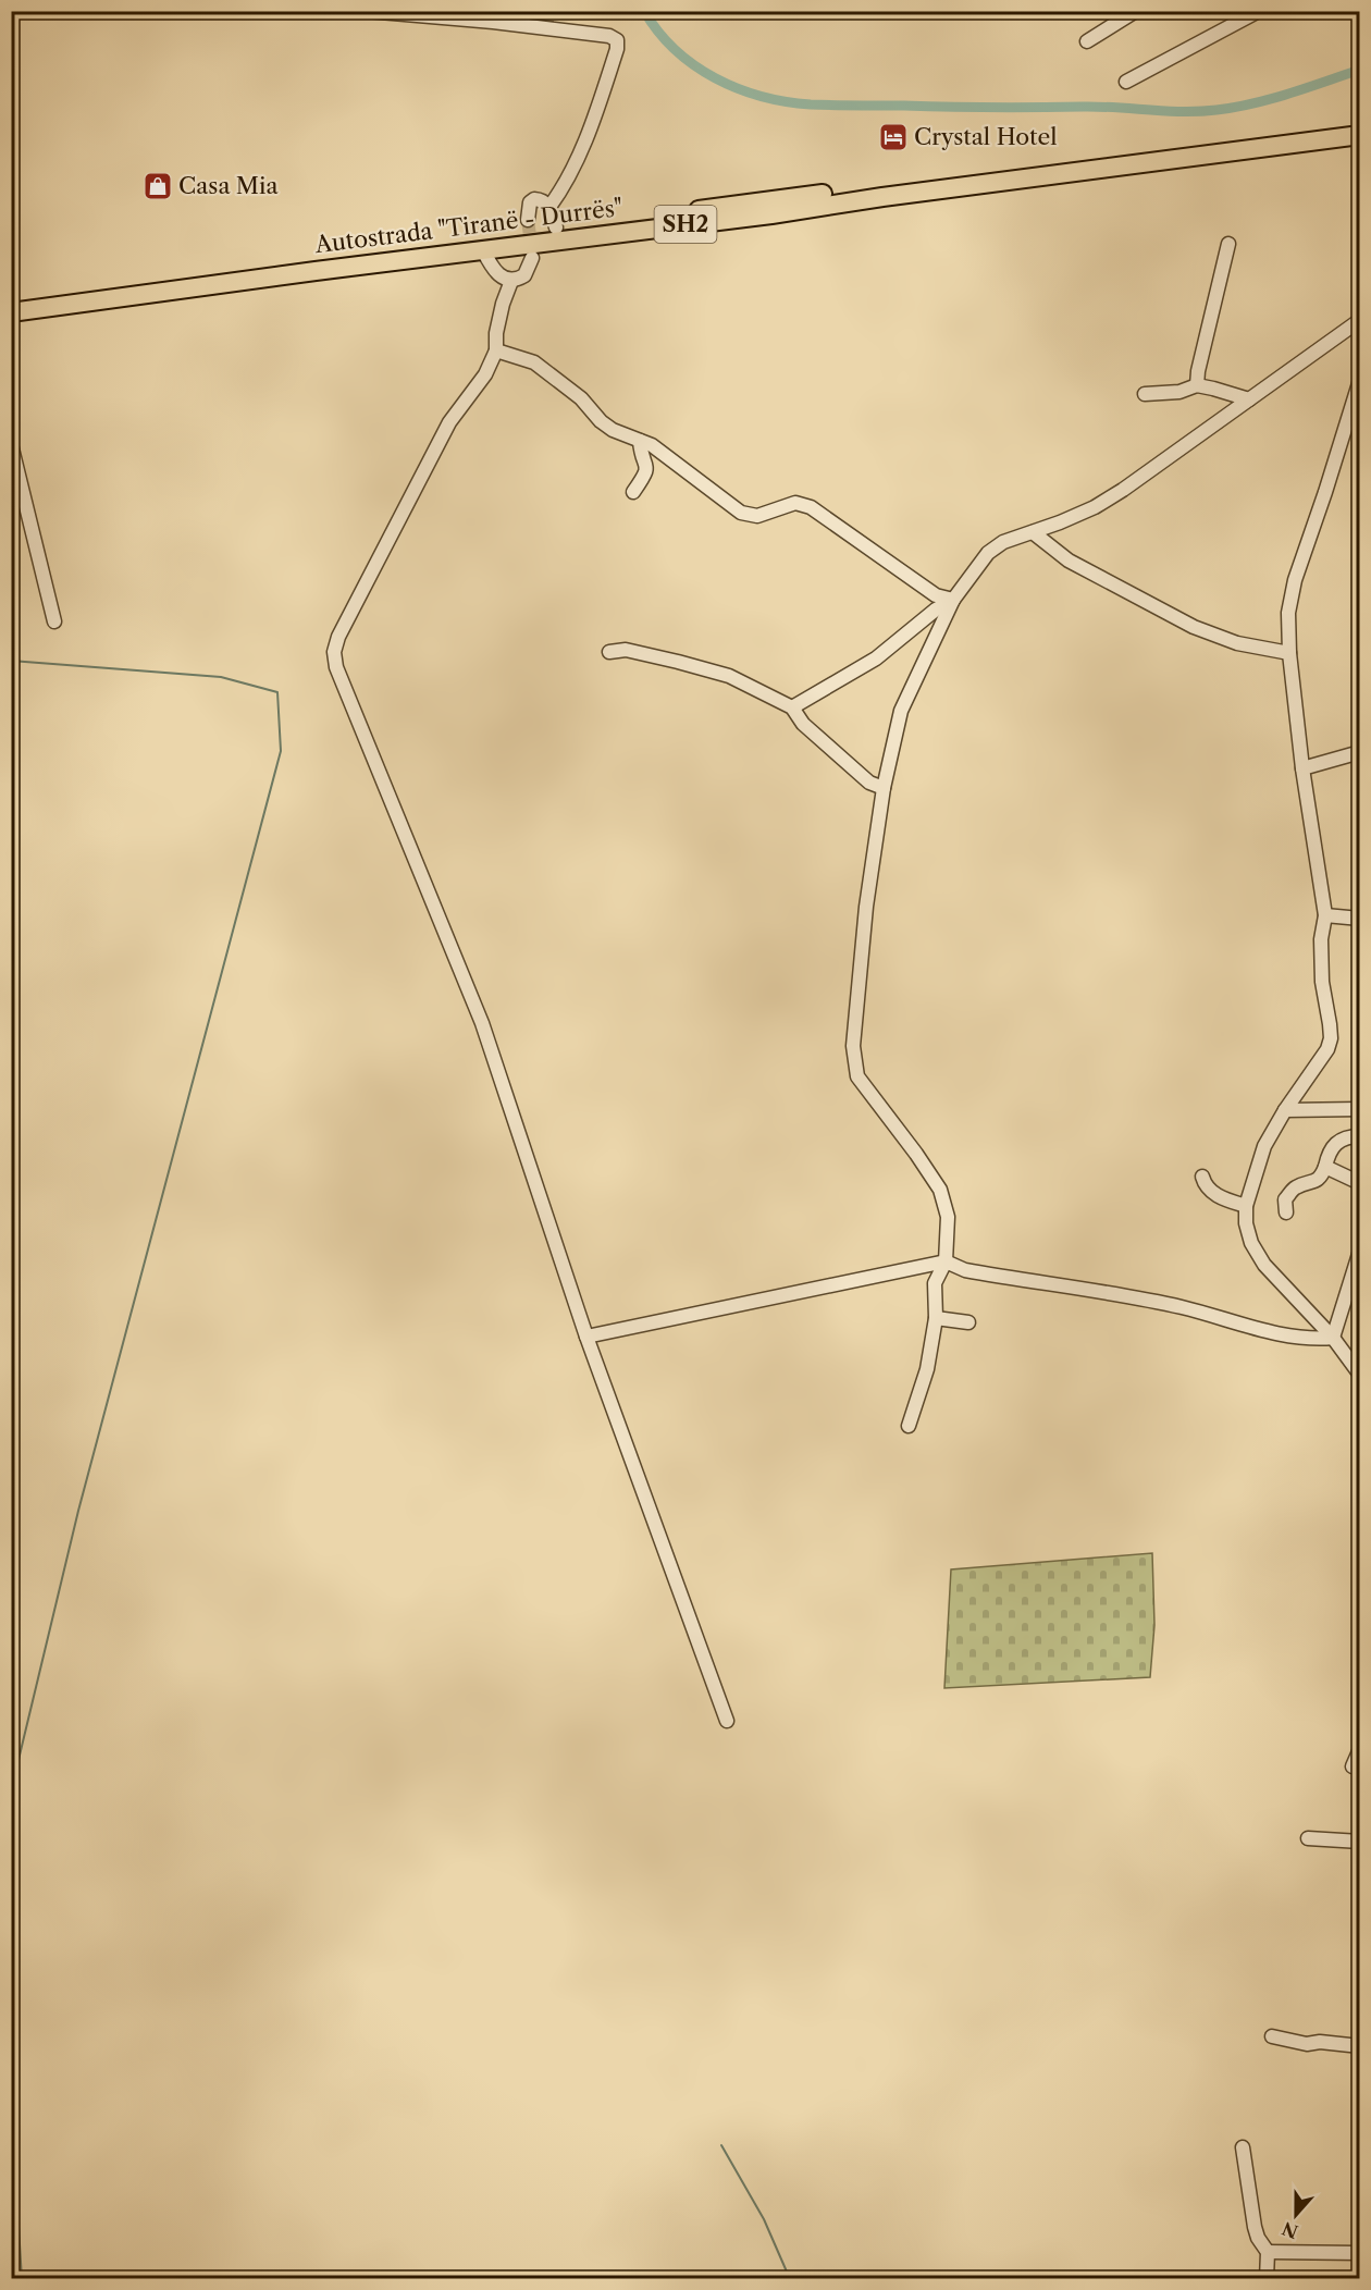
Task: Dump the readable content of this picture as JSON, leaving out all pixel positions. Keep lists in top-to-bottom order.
{
  "streets": {
    "highway": ["SH2", "Autostrada \"Tiranë - Durrës\""]
  },
  "places": {
    "hotel": ["Crystal Hotel"],
    "shop": ["Casa Mia"]
  },
  "north": "bottom"
}
